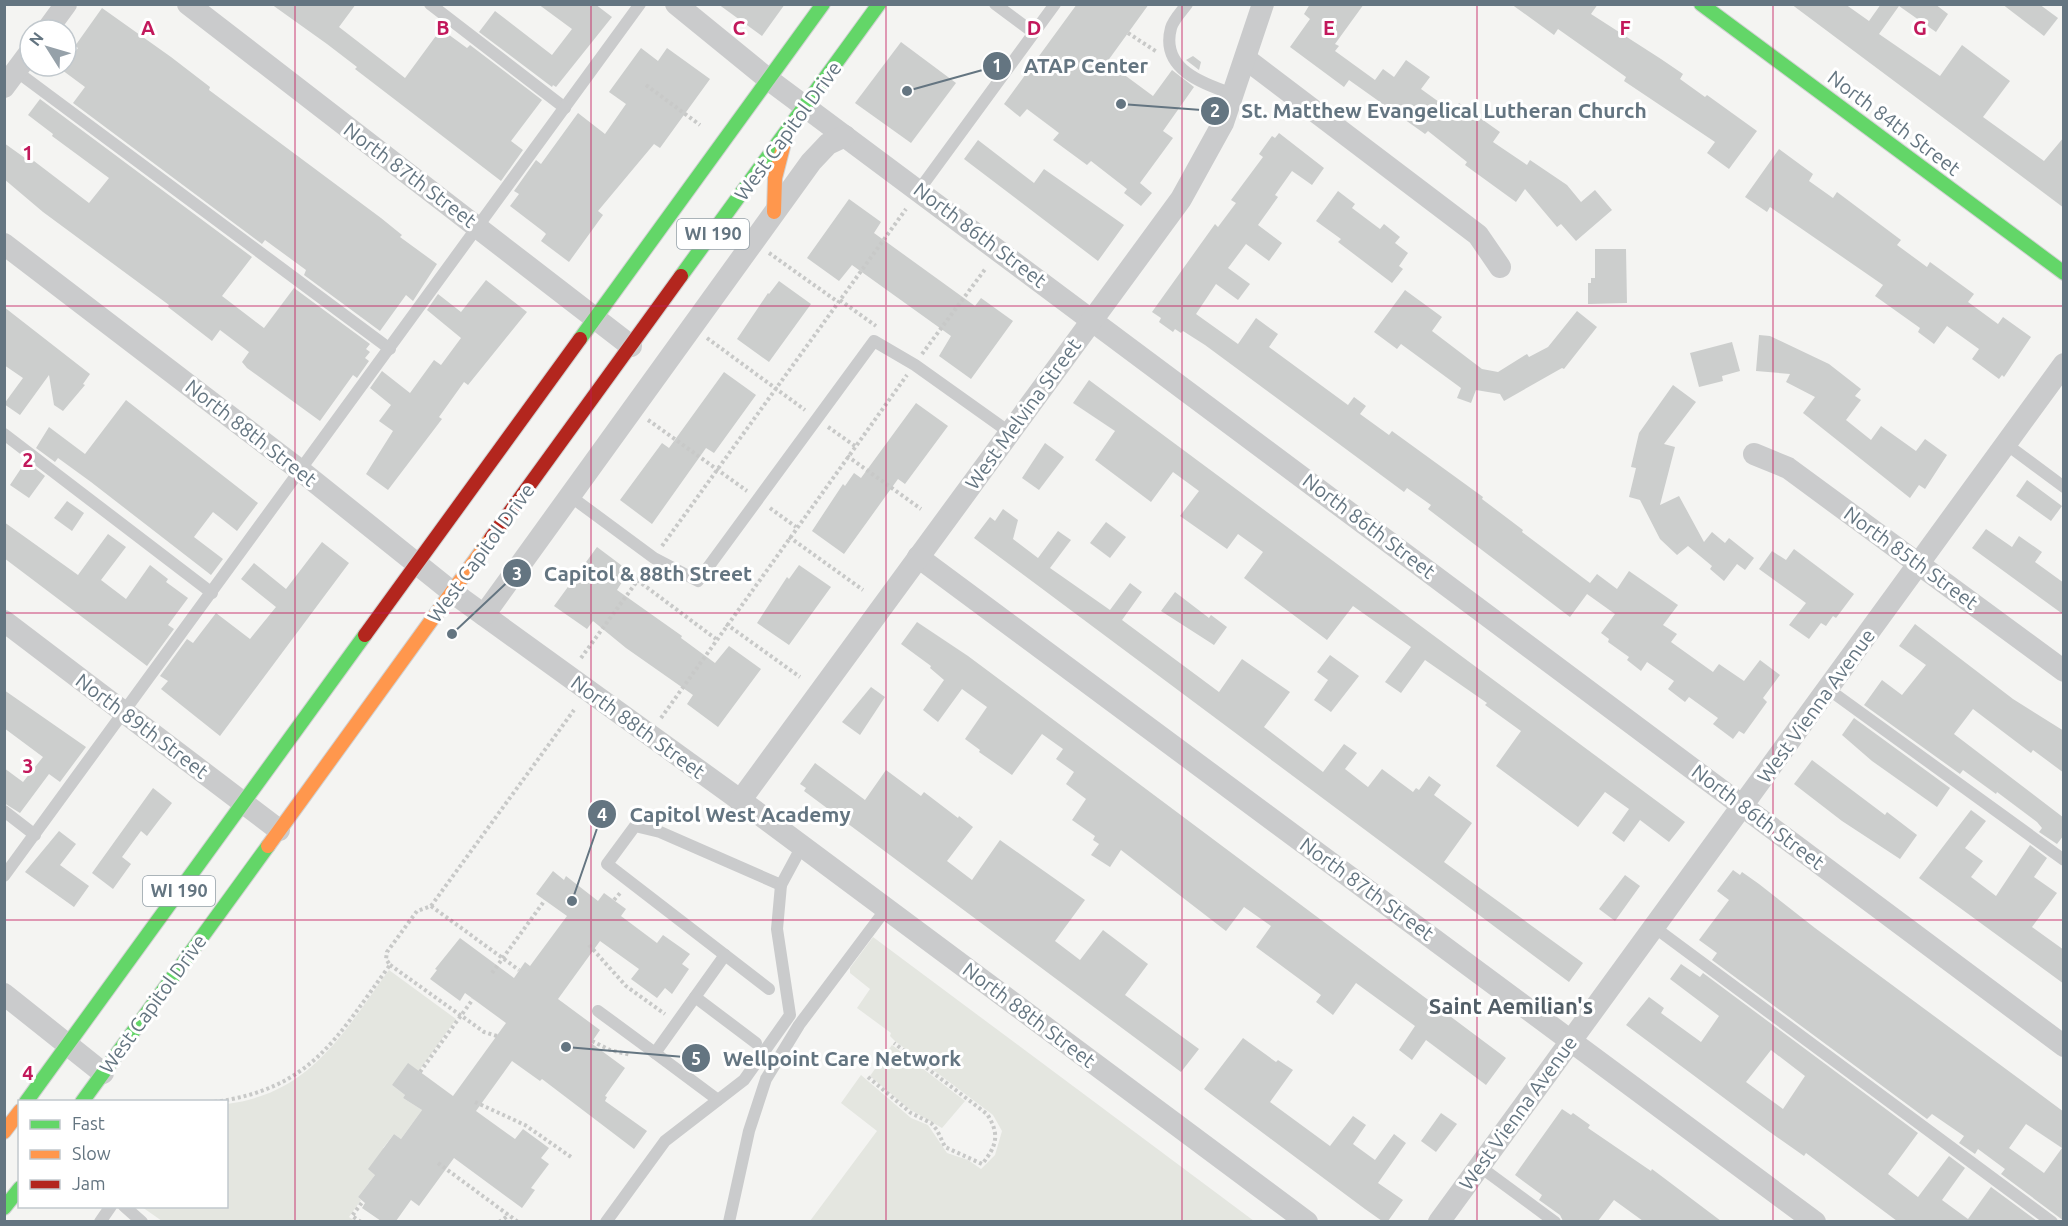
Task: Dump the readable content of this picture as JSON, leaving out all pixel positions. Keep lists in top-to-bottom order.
{
  "streets": {
    "main road": ["North 84th Street", "West Capitol Drive", "WI 190"],
    "street": [
      "North 87th Street",
      "North 86th Street",
      "West Melvina Street",
      "North 88th Street",
      "North 85th Street",
      "West Vienna Avenue",
      "North 89th Street"
    ]
  },
  "crossings": [
    ["West Capitol Drive", "North 87th Street"],
    ["West Capitol Drive", "North 86th Street"],
    ["West Capitol Drive", "North 88th Street"],
    ["West Capitol Drive", "North 89th Street"],
    ["North 87th Street", "WI 190"],
    ["North 87th Street", "West Melvina Street"],
    ["North 87th Street", "West Vienna Avenue"],
    ["WI 190", "North 86th Street"],
    ["WI 190", "North 88th Street"],
    ["WI 190", "North 89th Street"],
    ["North 86th Street", "West Melvina Street"],
    ["North 86th Street", "West Vienna Avenue"],
    ["West Melvina Street", "North 88th Street"],
    ["North 85th Street", "West Vienna Avenue"]
  ],
  "districts": ["Saint Aemilian's"],
  "places": [
    "ATAP Center",
    "St. Matthew Evangelical Lutheran Church",
    "Capitol & 88th Street",
    "Capitol West Academy",
    "Wellpoint Care Network"
  ],
  "legend": ["Fast", "Slow", "Jam"],
  "north": "top left",
  "grid": {
    "columns": [
      "A",
      "B",
      "C",
      "D",
      "E",
      "F",
      "G"
    ],
    "rows": [
      "1",
      "2",
      "3",
      "4"
    ]
  }
}
